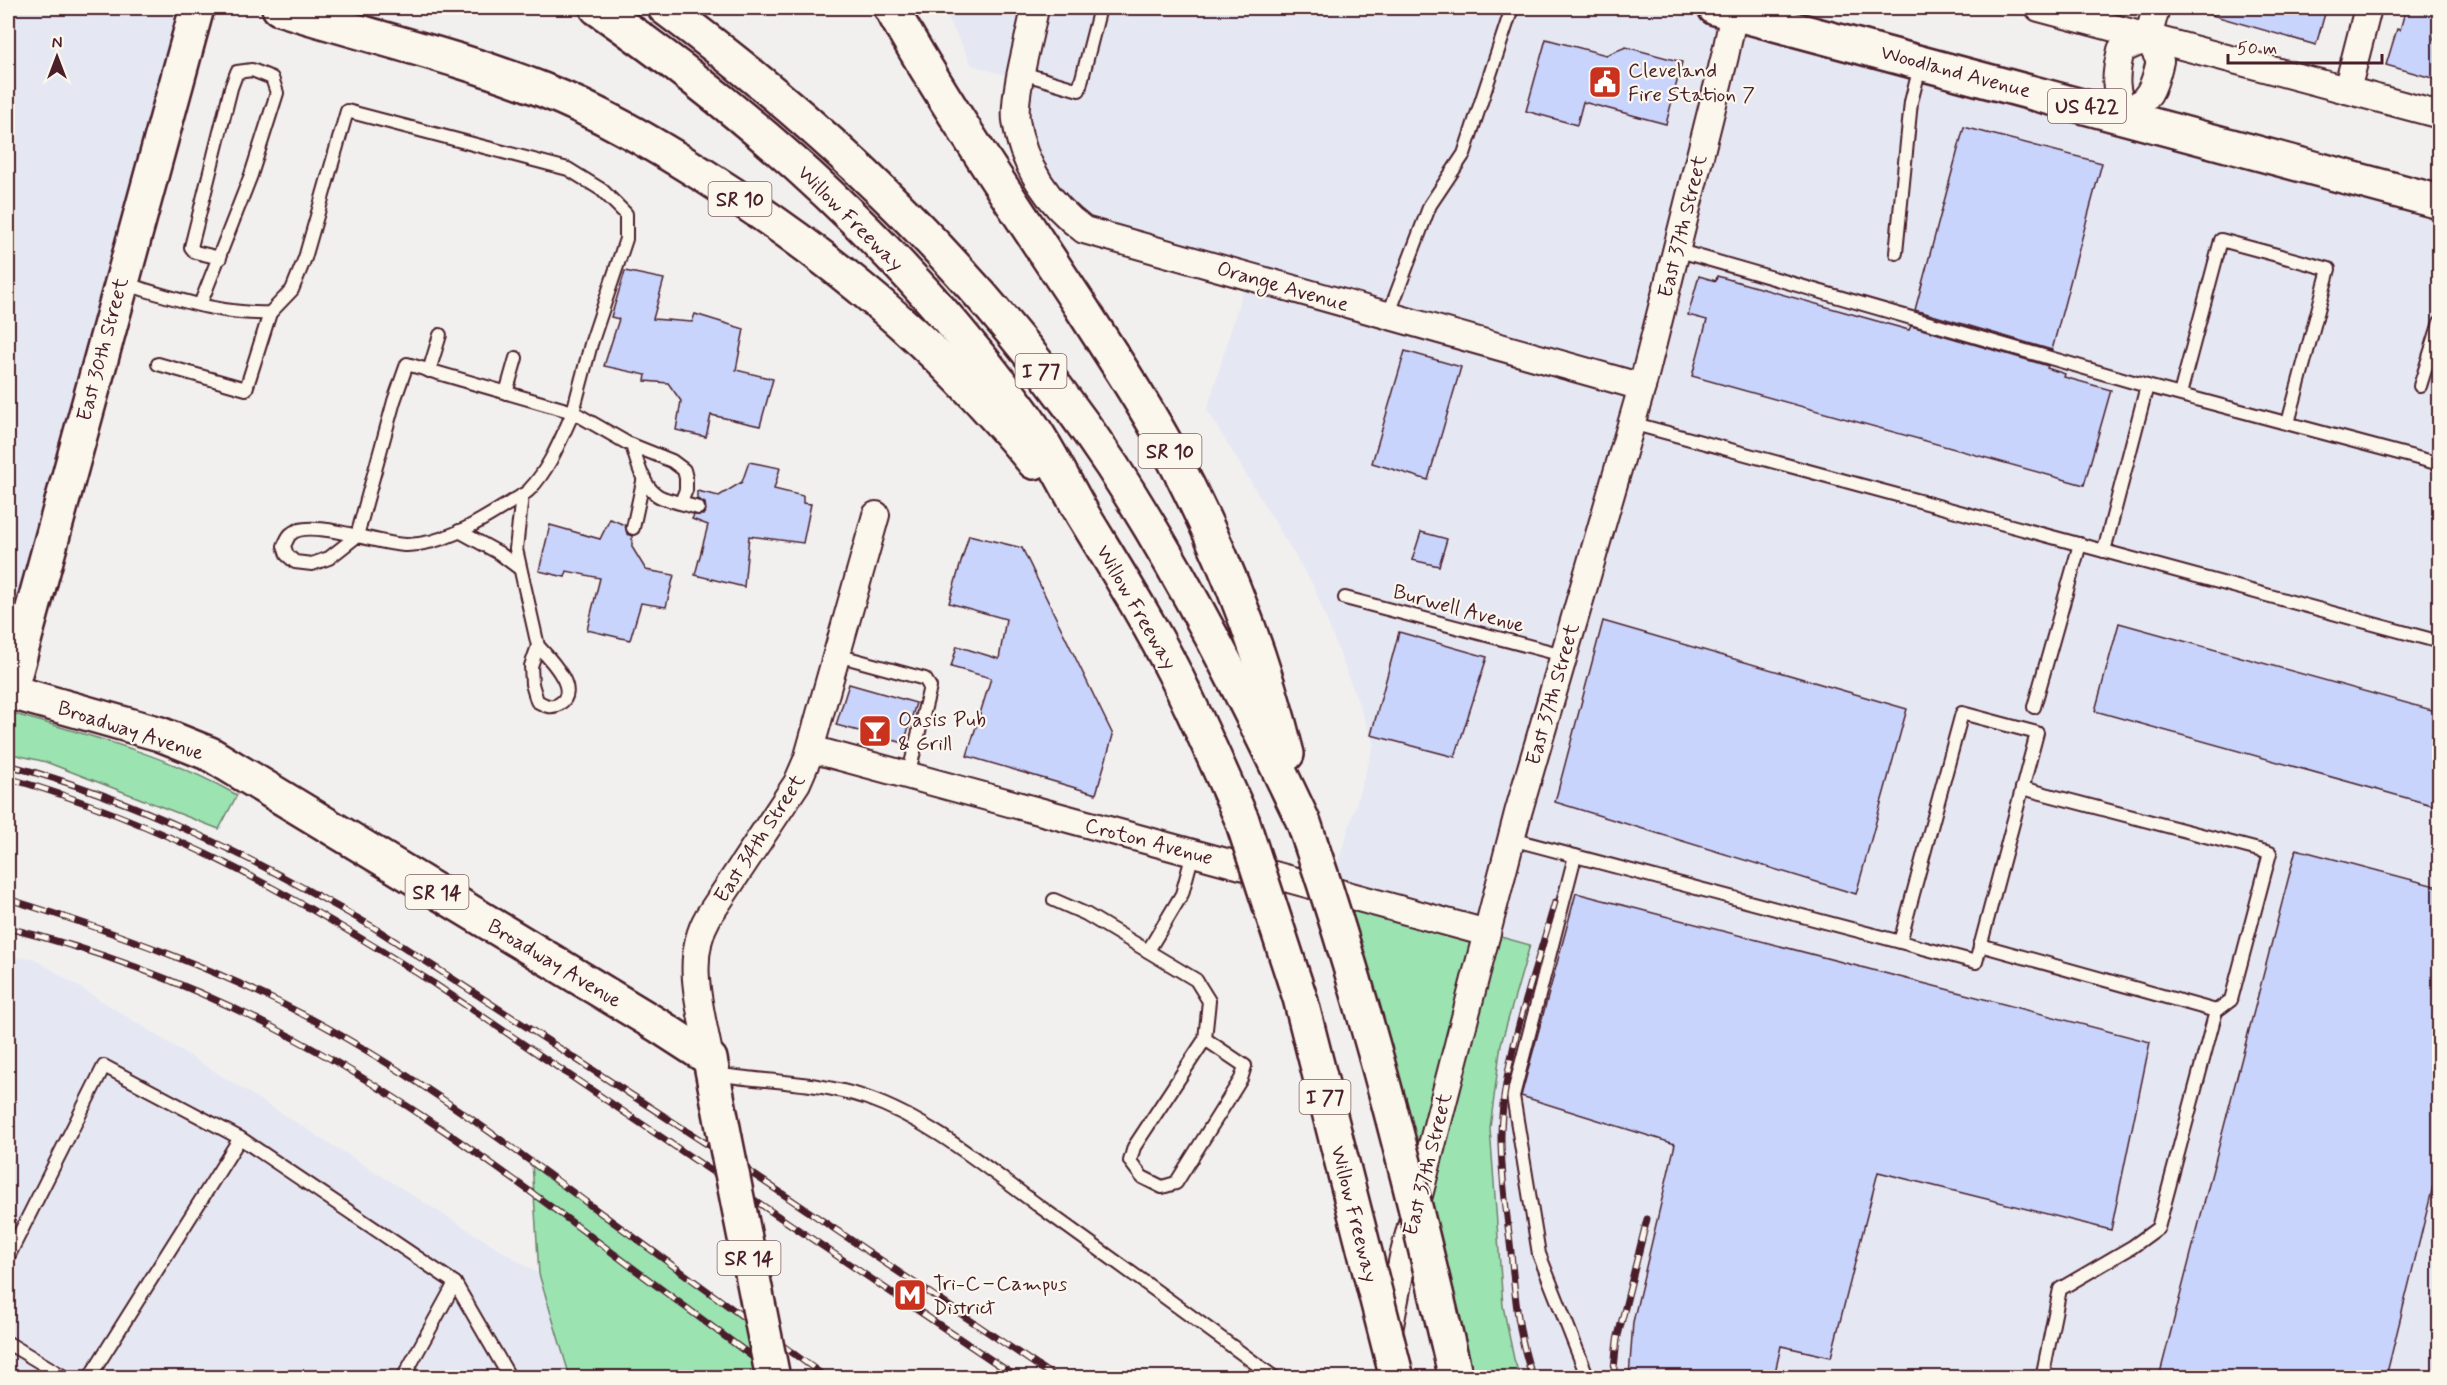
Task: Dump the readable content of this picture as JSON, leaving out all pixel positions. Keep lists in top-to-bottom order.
{
  "streets": {
    "main road": [
      "Woodland Avenue",
      "US 422",
      "SR 10",
      "Willow Freeway",
      "East 30th Street",
      "I 77",
      "Broadway Avenue",
      "SR 14"
    ],
    "street": [
      "East 37th Street",
      "Orange Avenue",
      "East 34th Street",
      "Croton Avenue"
    ],
    "lane": ["Burwell Avenue"]
  },
  "crossings": [
    ["Woodland Avenue", "East 37th Street"],
    ["SR 10", "Willow Freeway"],
    ["East 37th Street", "Orange Avenue"],
    ["East 37th Street", "Burwell Avenue"],
    ["East 37th Street", "Croton Avenue"],
    ["East 30th Street", "Broadway Avenue"],
    ["Broadway Avenue", "East 34th Street"],
    ["Broadway Avenue", "SR 14"],
    ["East 34th Street", "Croton Avenue"],
    ["East 34th Street", "SR 14"]
  ],
  "places": {
    "public building": ["Cleveland Fire Station 7"],
    "bar": ["Oasis Pub & Grill"],
    "metro station": ["Tri-C–Campus District"]
  },
  "scale_bar": "50 m",
  "north": "top"
}
